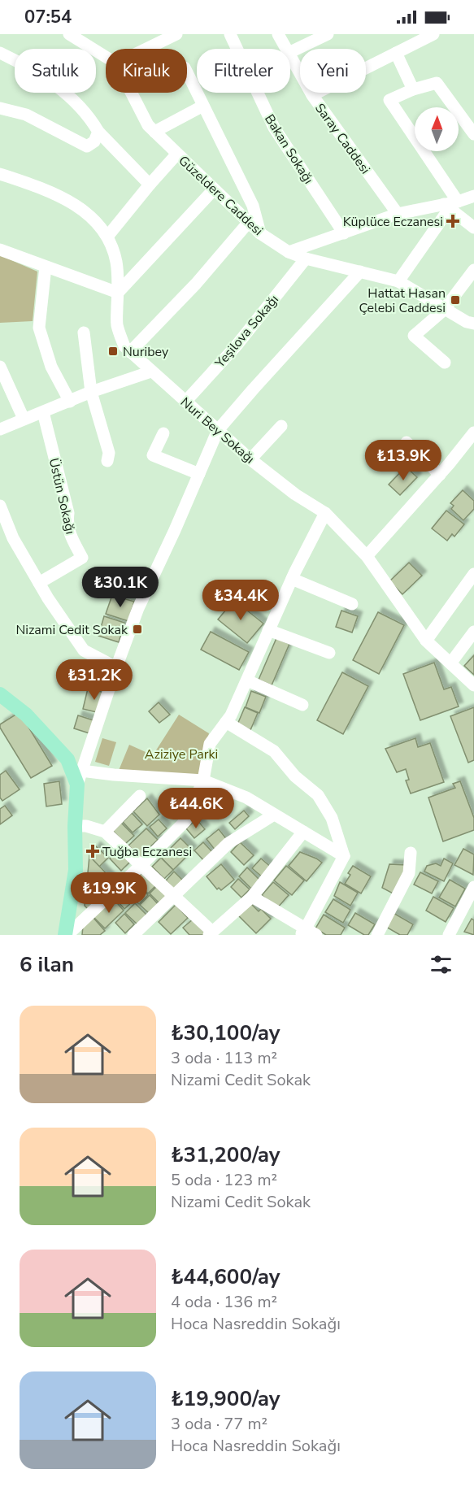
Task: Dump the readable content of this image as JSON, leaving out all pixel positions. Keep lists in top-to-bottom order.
{
  "streets": {
    "street": [
      "Saray Caddesi",
      "Bakan Sokağı",
      "Güzeldere Caddesi",
      "Yeşilova Sokağı",
      "Nuri Bey Sokağı",
      "Üstün Sokağı"
    ]
  },
  "crossings": [
    ["Güzeldere Caddesi", "Yeşilova Sokağı"],
    ["Yeşilova Sokağı", "Nuri Bey Sokağı"]
  ],
  "parks": ["Aziziye Parki"],
  "places": {
    "health": ["Küplüce Eczanesi", "Tuğba Eczanesi"],
    "transit": ["Hattat Hasan Çelebi Caddesi", "Nuribey", "Nizami Cedit Sokak"]
  },
  "north": "top",
  "page": {
    "status": "07:54",
    "chip": [
      "Satılık",
      "Kiralık",
      "Filtreler",
      "Yeni"
    ],
    "price": [
      "₺13.9K",
      "₺30.1K",
      "₺34.4K",
      "₺31.2K",
      "₺44.6K",
      "₺19.9K"
    ],
    "heading": "6 ilan",
    "list": [
      {
        "name": "₺30,100/ay",
        "note": "3 oda · 113 m² · Nizami Cedit Sokak"
      },
      {
        "name": "₺31,200/ay",
        "note": "5 oda · 123 m² · Nizami Cedit Sokak"
      },
      {
        "name": "₺44,600/ay",
        "note": "4 oda · 136 m² · Hoca Nasreddin Sokağı"
      },
      {
        "name": "₺19,900/ay",
        "note": "3 oda · 77 m² · Hoca Nasreddin Sokağı"
      }
    ]
  }
}
